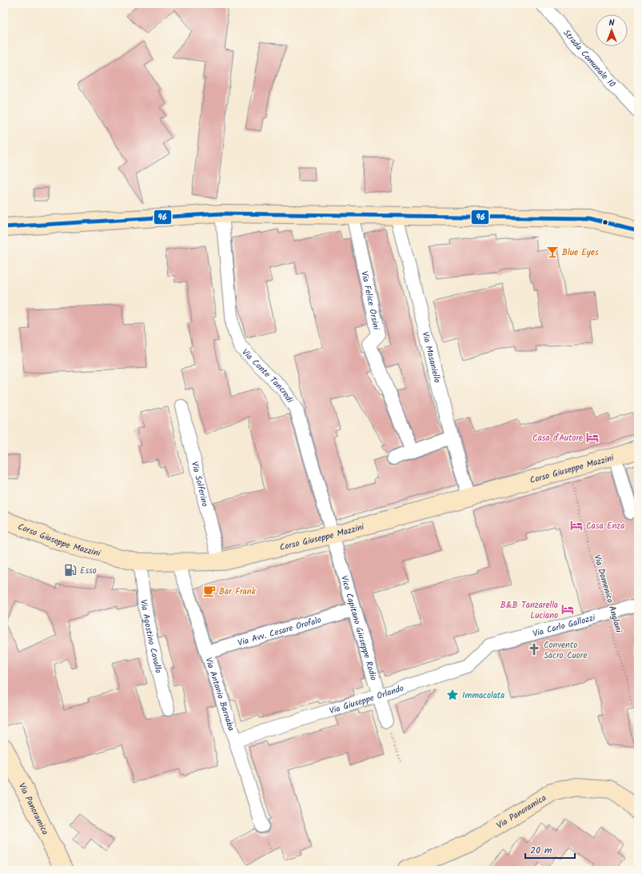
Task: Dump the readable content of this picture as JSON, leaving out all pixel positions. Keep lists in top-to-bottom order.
{
  "streets": {
    "street": [
      "Strada Comunale 10",
      "Via Felice Orsini",
      "Via Masaniello",
      "Via Conte Tancredi",
      "Corso Giuseppe Mazzini",
      "Via Solferino",
      "Via Carlo Gallozzi",
      "Vico Capitano Giuseppe Rodio",
      "Via Avv. Cesare Orofalo",
      "Via Agostino Cavallo",
      "Via Antonio Barnaba",
      "Via Giuseppe Orlando",
      "Via Panoramica"
    ],
    "path": ["Via Domenico Anglani"]
  },
  "crossings": [
    ["Via Masaniello", "Corso Giuseppe Mazzini"],
    ["Via Conte Tancredi", "Corso Giuseppe Mazzini"],
    ["Via Conte Tancredi", "Vico Capitano Giuseppe Rodio"],
    ["Corso Giuseppe Mazzini", "Via Solferino"],
    ["Corso Giuseppe Mazzini", "Via Domenico Anglani"],
    ["Corso Giuseppe Mazzini", "Vico Capitano Giuseppe Rodio"],
    ["Corso Giuseppe Mazzini", "Via Agostino Cavallo"],
    ["Corso Giuseppe Mazzini", "Via Antonio Barnaba"],
    ["Via Domenico Anglani", "Via Carlo Gallozzi"],
    ["Via Carlo Gallozzi", "Via Giuseppe Orlando"],
    ["Vico Capitano Giuseppe Rodio", "Via Avv. Cesare Orofalo"],
    ["Vico Capitano Giuseppe Rodio", "Via Giuseppe Orlando"],
    ["Via Avv. Cesare Orofalo", "Via Antonio Barnaba"],
    ["Via Antonio Barnaba", "Via Giuseppe Orlando"]
  ],
  "places": {
    "bar": ["Blue Eyes"],
    "hotel": ["Casa d'Autore", "Casa Enza", "B&B Tanzarella Luciano"],
    "fuel station": ["Esso"],
    "cafe": ["Bar Frank"],
    "church": ["Convento Sacro Cuore"],
    "place": ["Immacolata"]
  },
  "lines": ["transit line 96"],
  "scale_bar": "20 m",
  "north": "top"
}
